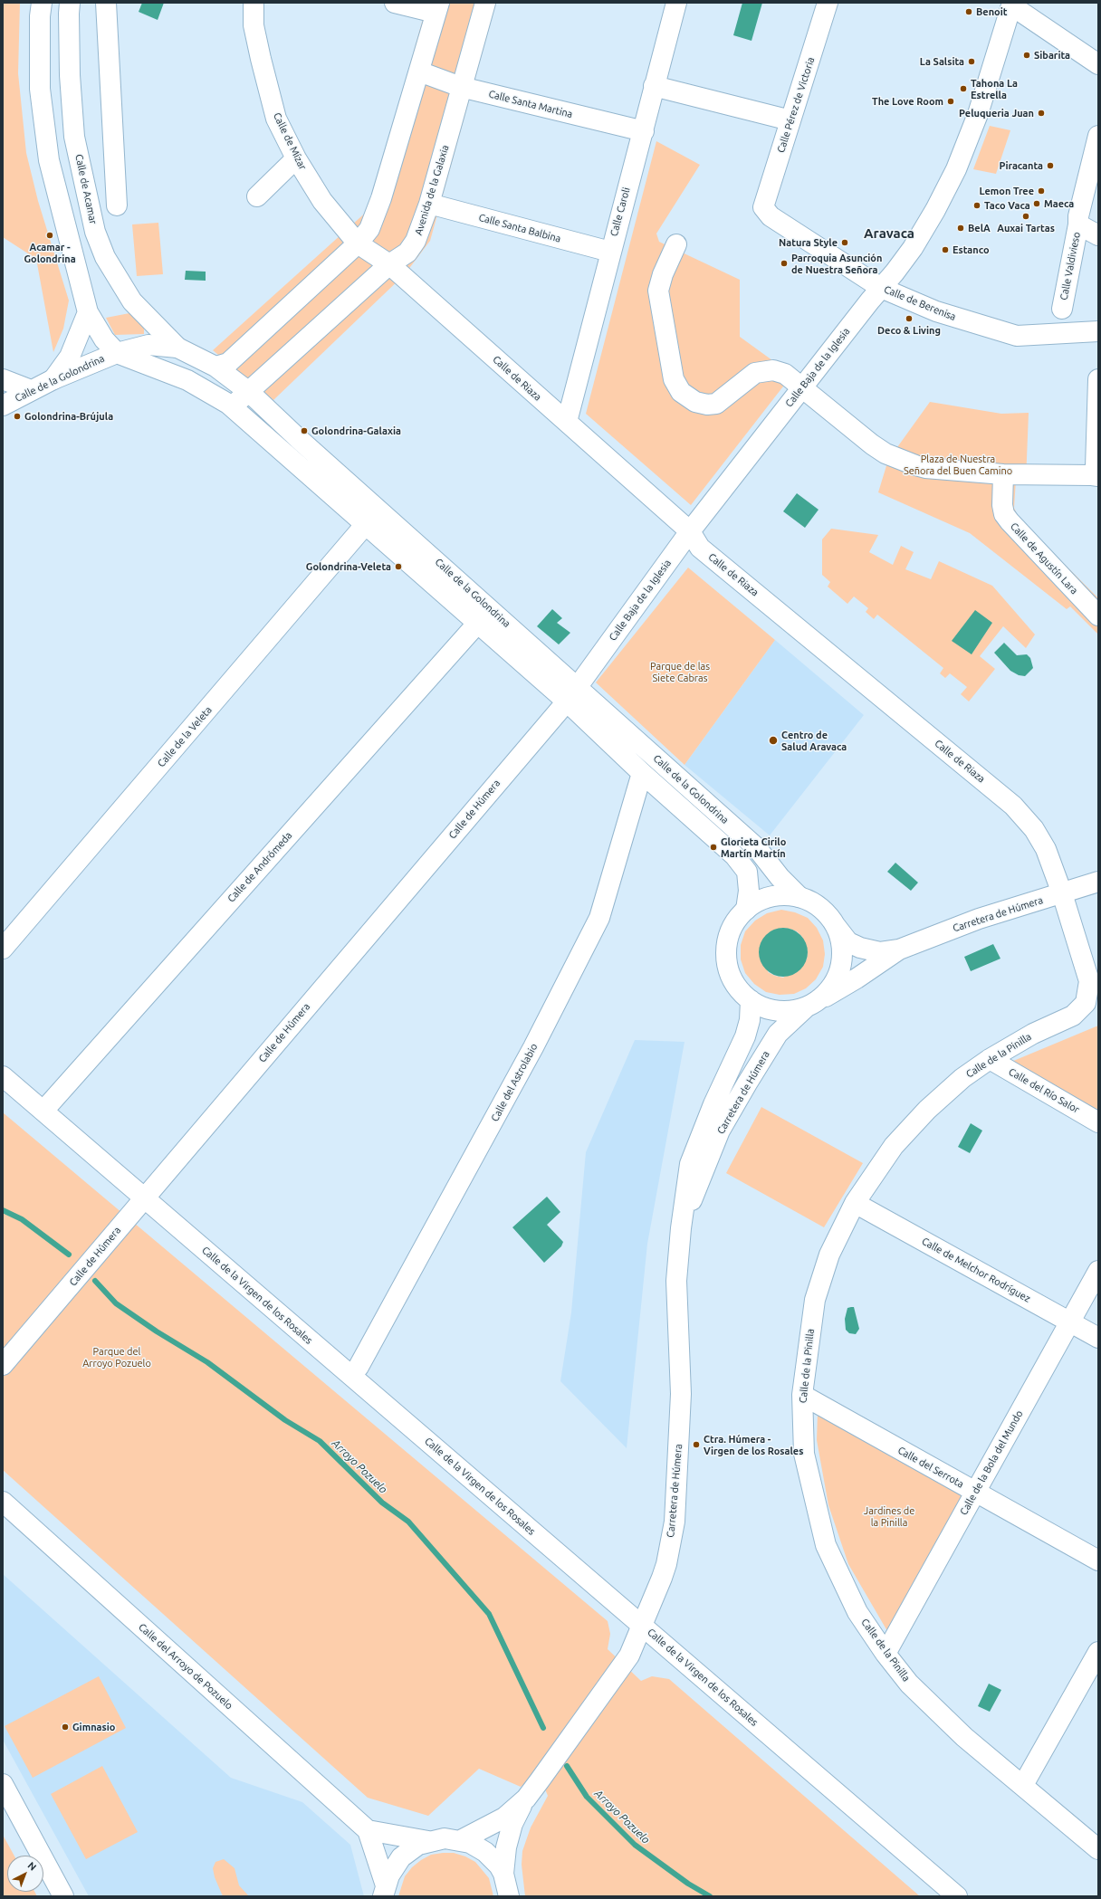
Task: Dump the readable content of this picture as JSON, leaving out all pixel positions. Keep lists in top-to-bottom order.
{
  "streets": {
    "street": [
      "Calle Santa Martina",
      "Calle Pérez de Victoria",
      "Calle de Mízar",
      "Calle de Acamar",
      "Avenida de la Galaxia",
      "Calle Caroli",
      "Calle Santa Balbina",
      "Calle Valdivieso",
      "Calle de Berenisa",
      "Calle Baja de la Iglesia",
      "Calle de la Golondrina",
      "Calle de Riaza",
      "Calle de Agustín Lara",
      "Calle de la Veleta",
      "Calle de Húmera",
      "Calle de Andrómeda",
      "Carretera de Húmera",
      "Calle de la Pinilla",
      "Calle del Astrolabio",
      "Calle del Río Salor",
      "Calle de Melchor Rodríguez",
      "Calle de la Virgen de los Rosales",
      "Calle de la Bola del Mundo",
      "Calle del Serrota",
      "Calle del Arroyo de Pozuelo"
    ]
  },
  "crossings": [
    ["Calle Santa Martina", "Avenida de la Galaxia"],
    ["Calle Santa Martina", "Calle Caroli"],
    ["Calle Pérez de Victoria", "Calle de Berenisa"],
    ["Calle de Mízar", "Avenida de la Galaxia"],
    ["Calle de Mízar", "Calle de Riaza"],
    ["Calle de Acamar", "Calle de la Golondrina"],
    ["Avenida de la Galaxia", "Calle Santa Balbina"],
    ["Avenida de la Galaxia", "Calle de la Golondrina"],
    ["Avenida de la Galaxia", "Calle de Riaza"],
    ["Calle Caroli", "Calle Santa Balbina"],
    ["Calle Caroli", "Calle de Riaza"],
    ["Calle de Berenisa", "Calle Baja de la Iglesia"],
    ["Calle Baja de la Iglesia", "Calle de la Golondrina"],
    ["Calle Baja de la Iglesia", "Calle de Riaza"],
    ["Calle Baja de la Iglesia", "Calle de Húmera"],
    ["Calle de la Golondrina", "Calle de la Veleta"],
    ["Calle de la Golondrina", "Calle de Húmera"],
    ["Calle de la Golondrina", "Calle de Andrómeda"],
    ["Calle de la Golondrina", "Carretera de Húmera"],
    ["Calle de la Golondrina", "Calle del Astrolabio"],
    ["Calle de Riaza", "Carretera de Húmera"],
    ["Calle de Riaza", "Calle de la Pinilla"],
    ["Calle de Húmera", "Calle de la Virgen de los Rosales"],
    ["Calle de Andrómeda", "Calle de la Virgen de los Rosales"],
    ["Carretera de Húmera", "Calle de la Pinilla"],
    ["Carretera de Húmera", "Calle de la Virgen de los Rosales"],
    ["Calle de la Pinilla", "Calle del Río Salor"],
    ["Calle de la Pinilla", "Calle de Melchor Rodríguez"],
    ["Calle de la Pinilla", "Calle de la Bola del Mundo"],
    ["Calle de la Pinilla", "Calle del Serrota"],
    ["Calle del Astrolabio", "Calle de la Virgen de los Rosales"],
    ["Calle de Melchor Rodríguez", "Calle de la Bola del Mundo"],
    ["Calle de la Bola del Mundo", "Calle del Serrota"]
  ],
  "districts": ["Aravaca"],
  "water": ["Arroyo Pozuelo"],
  "parks": [
    "Plaza de Nuestra Señora del Buen Camino",
    "Parque de las Siete Cabras",
    "Parque del Arroyo Pozuelo",
    "Jardines de la Pinilla"
  ],
  "places": [
    "Benoit",
    "Sibarita",
    "La Salsita",
    "Tahona La Estrella",
    "The Love Room",
    "Peluqueria Juan",
    "Piracanta",
    "Lemon Tree",
    "Maeca",
    "Taco Vaca",
    "Auxai Tartas",
    "BelA",
    "Acamar - Golondrina",
    "Natura Style",
    "Estanco",
    "Parroquia Asunción de Nuestra Señora",
    "Deco & Living",
    "Golondrina-Brújula",
    "Golondrina-Galaxia",
    "Golondrina-Veleta",
    "Centro de Salud Aravaca",
    "Glorieta Cirilo Martín Martín",
    "Ctra. Húmera - Virgen de los Rosales",
    "Gimnasio"
  ],
  "north": "top right"
}
